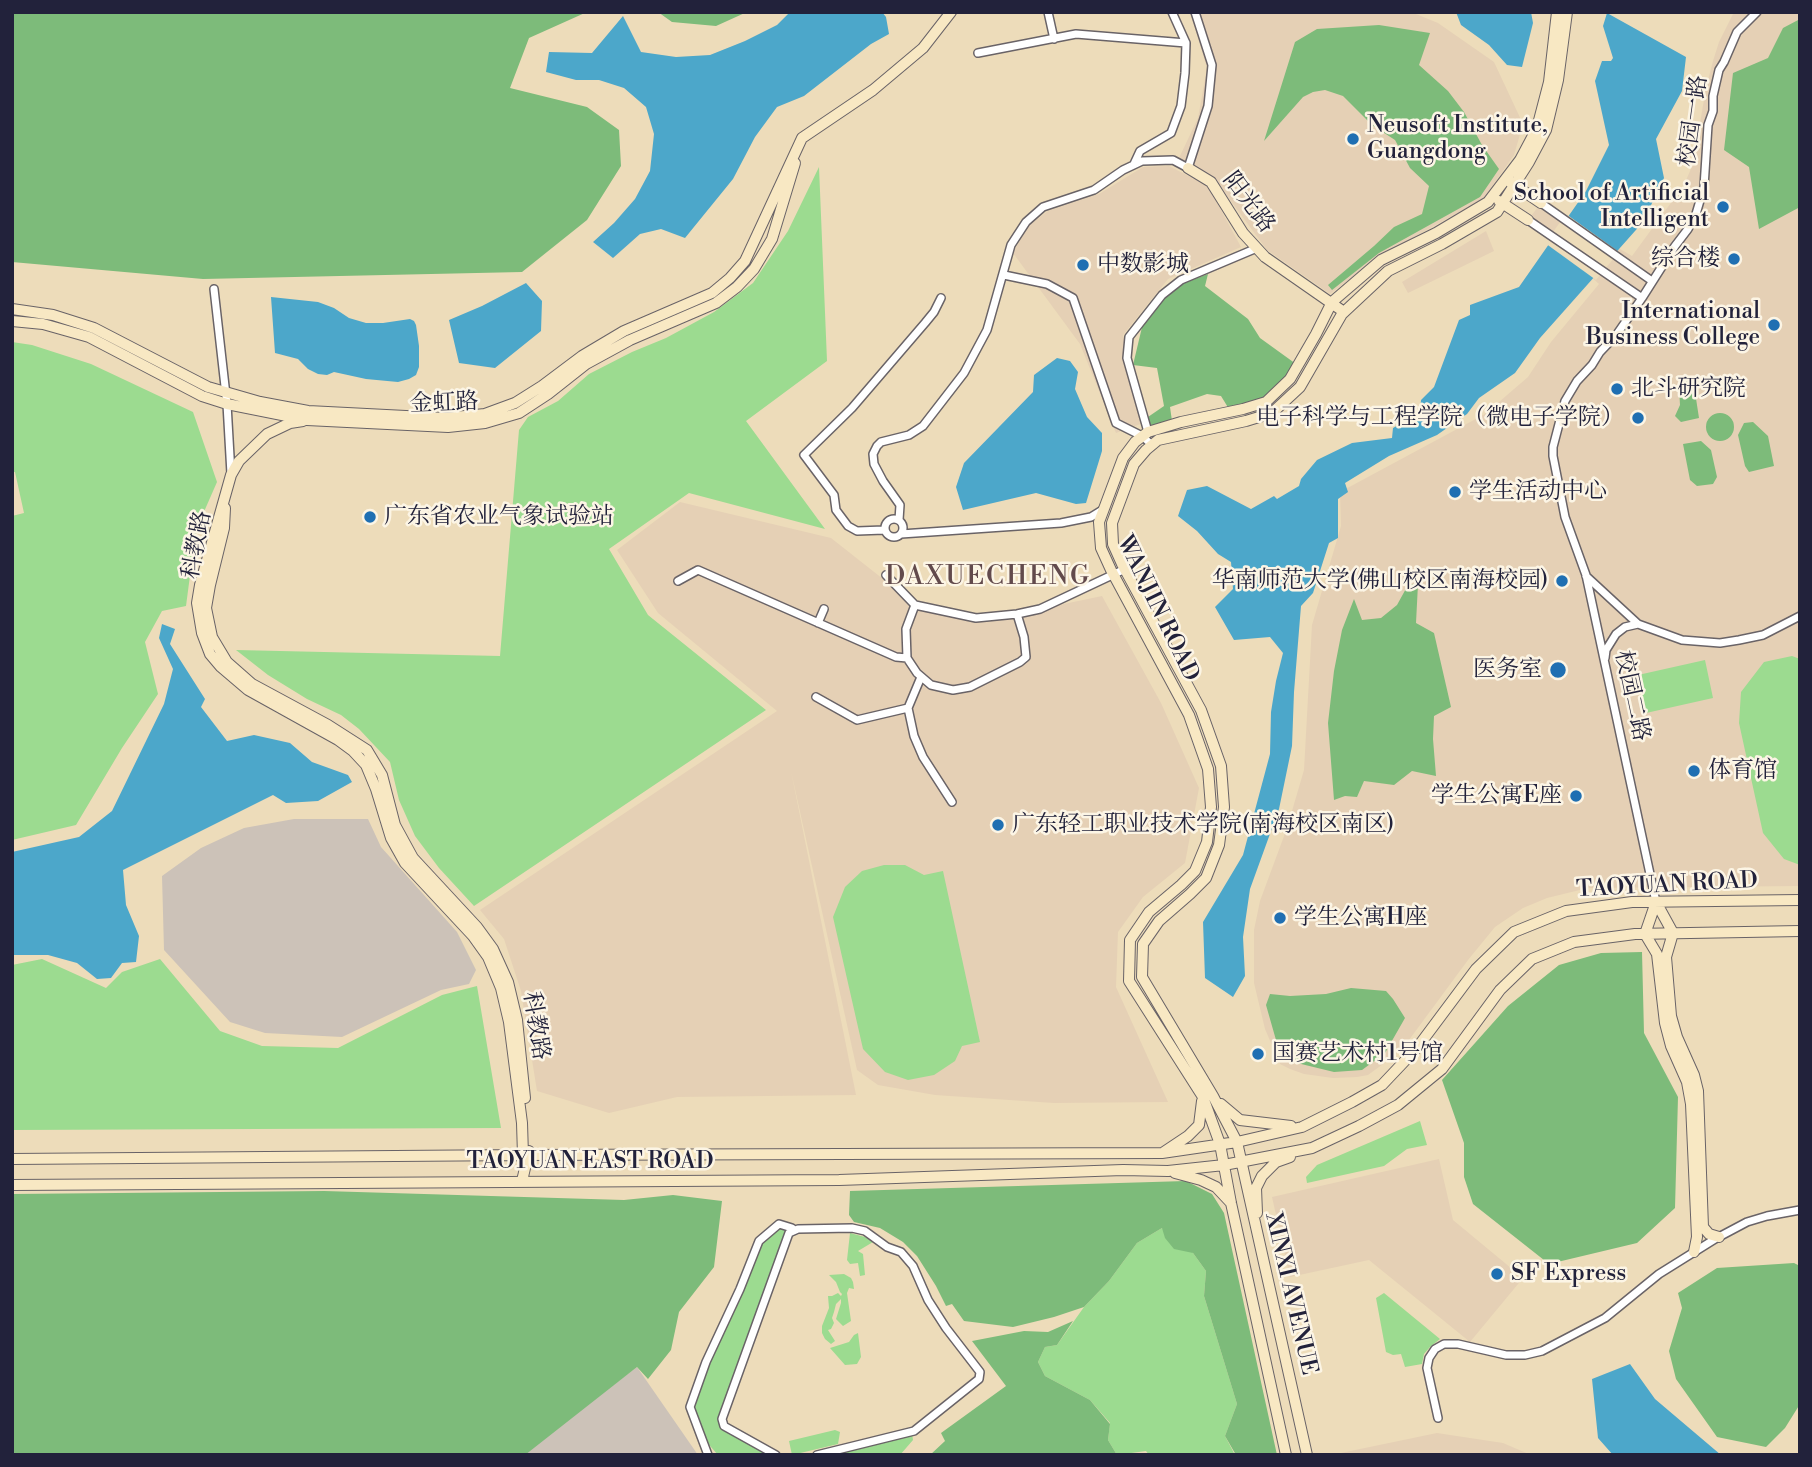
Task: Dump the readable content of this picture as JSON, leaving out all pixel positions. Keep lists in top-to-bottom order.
{
  "streets": {
    "street": [
      "校园一路",
      "阳光路",
      "金虹路",
      "科教路",
      "WANJIN ROAD",
      "校园二路",
      "TAOYUAN ROAD",
      "TAOYUAN EAST ROAD",
      "XINXI AVENUE"
    ]
  },
  "crossings": [
    ["校园一路", "校园二路"],
    ["科教路", "TAOYUAN EAST ROAD"],
    ["WANJIN ROAD", "TAOYUAN ROAD"],
    ["WANJIN ROAD", "XINXI AVENUE"],
    ["校园二路", "TAOYUAN ROAD"],
    ["TAOYUAN ROAD", "TAOYUAN EAST ROAD"],
    ["TAOYUAN ROAD", "XINXI AVENUE"]
  ],
  "districts": ["DAXUECHENG"],
  "places": [
    "Neusoft Institute, Guangdong",
    "School of Artificial Intelligent",
    "综合楼",
    "中数影城",
    "International Business College",
    "北斗研究院",
    "电子科学与工程学院（微电子学院）",
    "学生活动中心",
    "广东省农业气象试验站",
    "华南师范大学(佛山校区南海校园)",
    "医务室",
    "体育馆",
    "学生公寓E座",
    "广东轻工职业技术学院(南海校区南区)",
    "学生公寓H座",
    "国赛艺术村1号馆",
    "SF Express"
  ]
}
